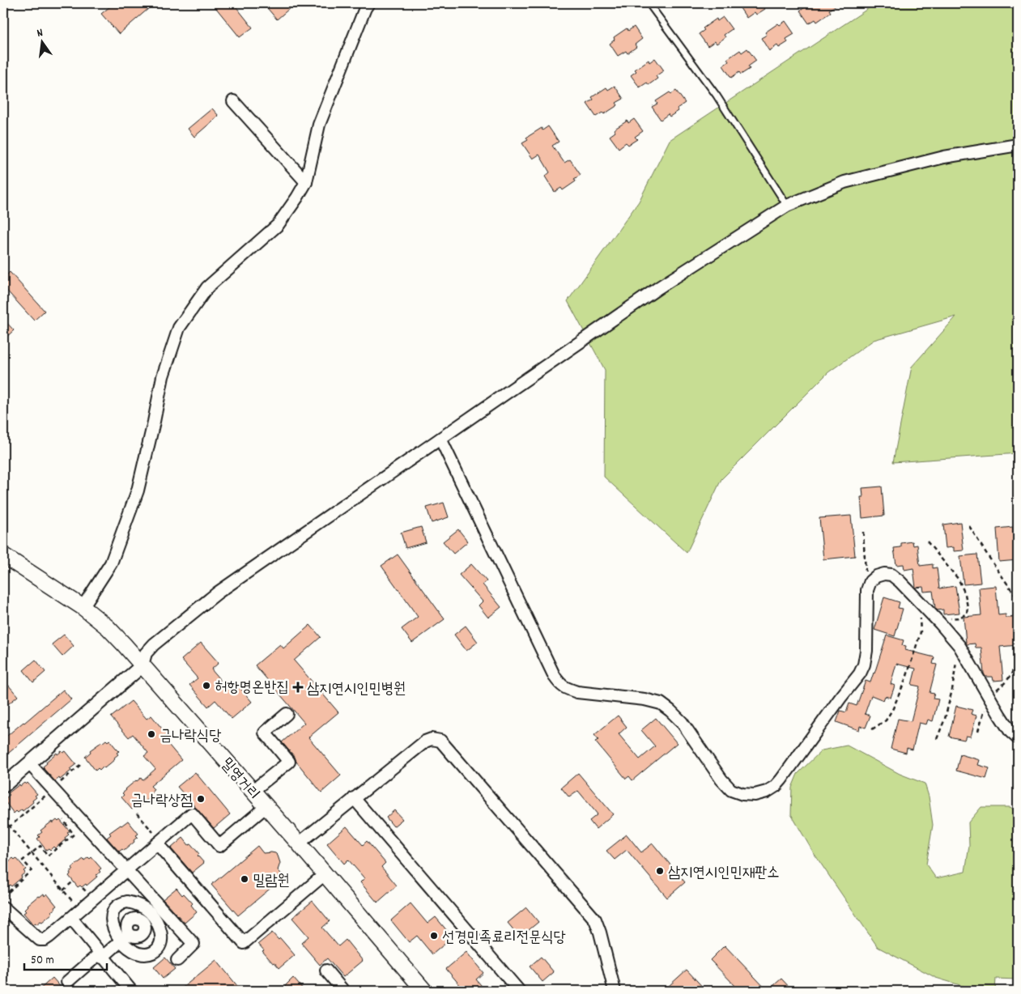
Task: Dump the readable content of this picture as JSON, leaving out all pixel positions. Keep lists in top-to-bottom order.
{
  "streets": {
    "main road": ["밀영거리"]
  },
  "places": {
    "other": [
      "허항명온반집",
      "금나락식당",
      "금나락상점",
      "삼지연시인민재판소",
      "밀람원",
      "선경민족료리전문식당"
    ],
    "health": ["삼지연시인민병원"]
  },
  "scale_bar": "50 m",
  "north": "top"
}
